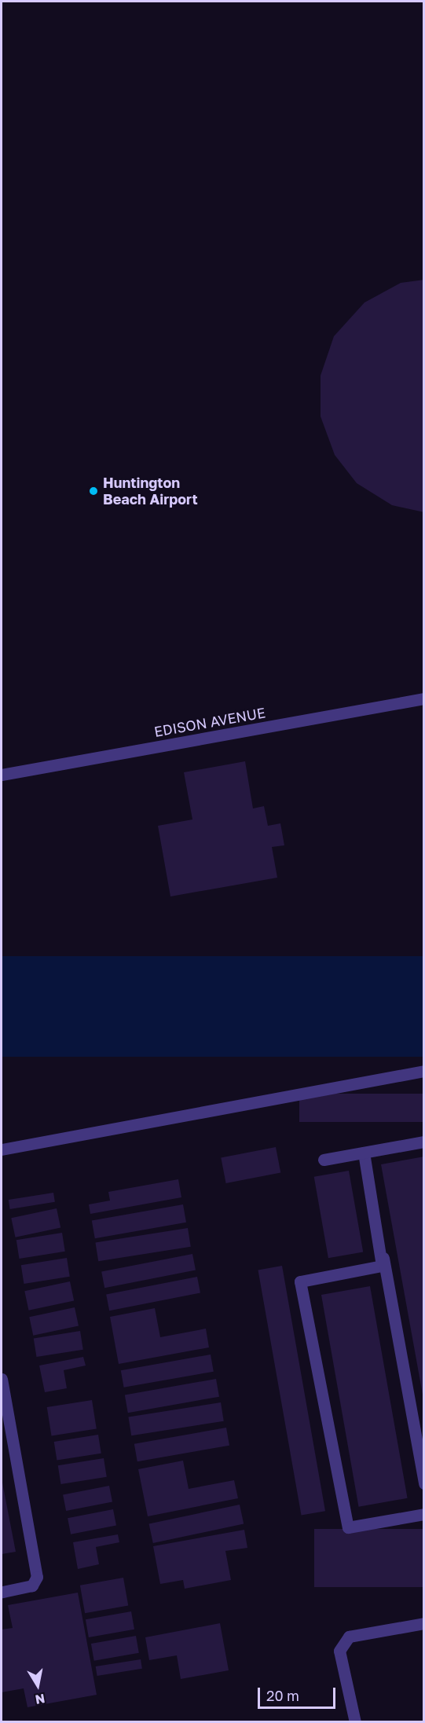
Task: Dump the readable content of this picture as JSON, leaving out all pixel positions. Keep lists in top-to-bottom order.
{
  "streets": {
    "street": ["EDISON AVENUE"]
  },
  "places": ["Huntington Beach Airport"],
  "scale_bar": "20 m",
  "north": "bottom"
}
